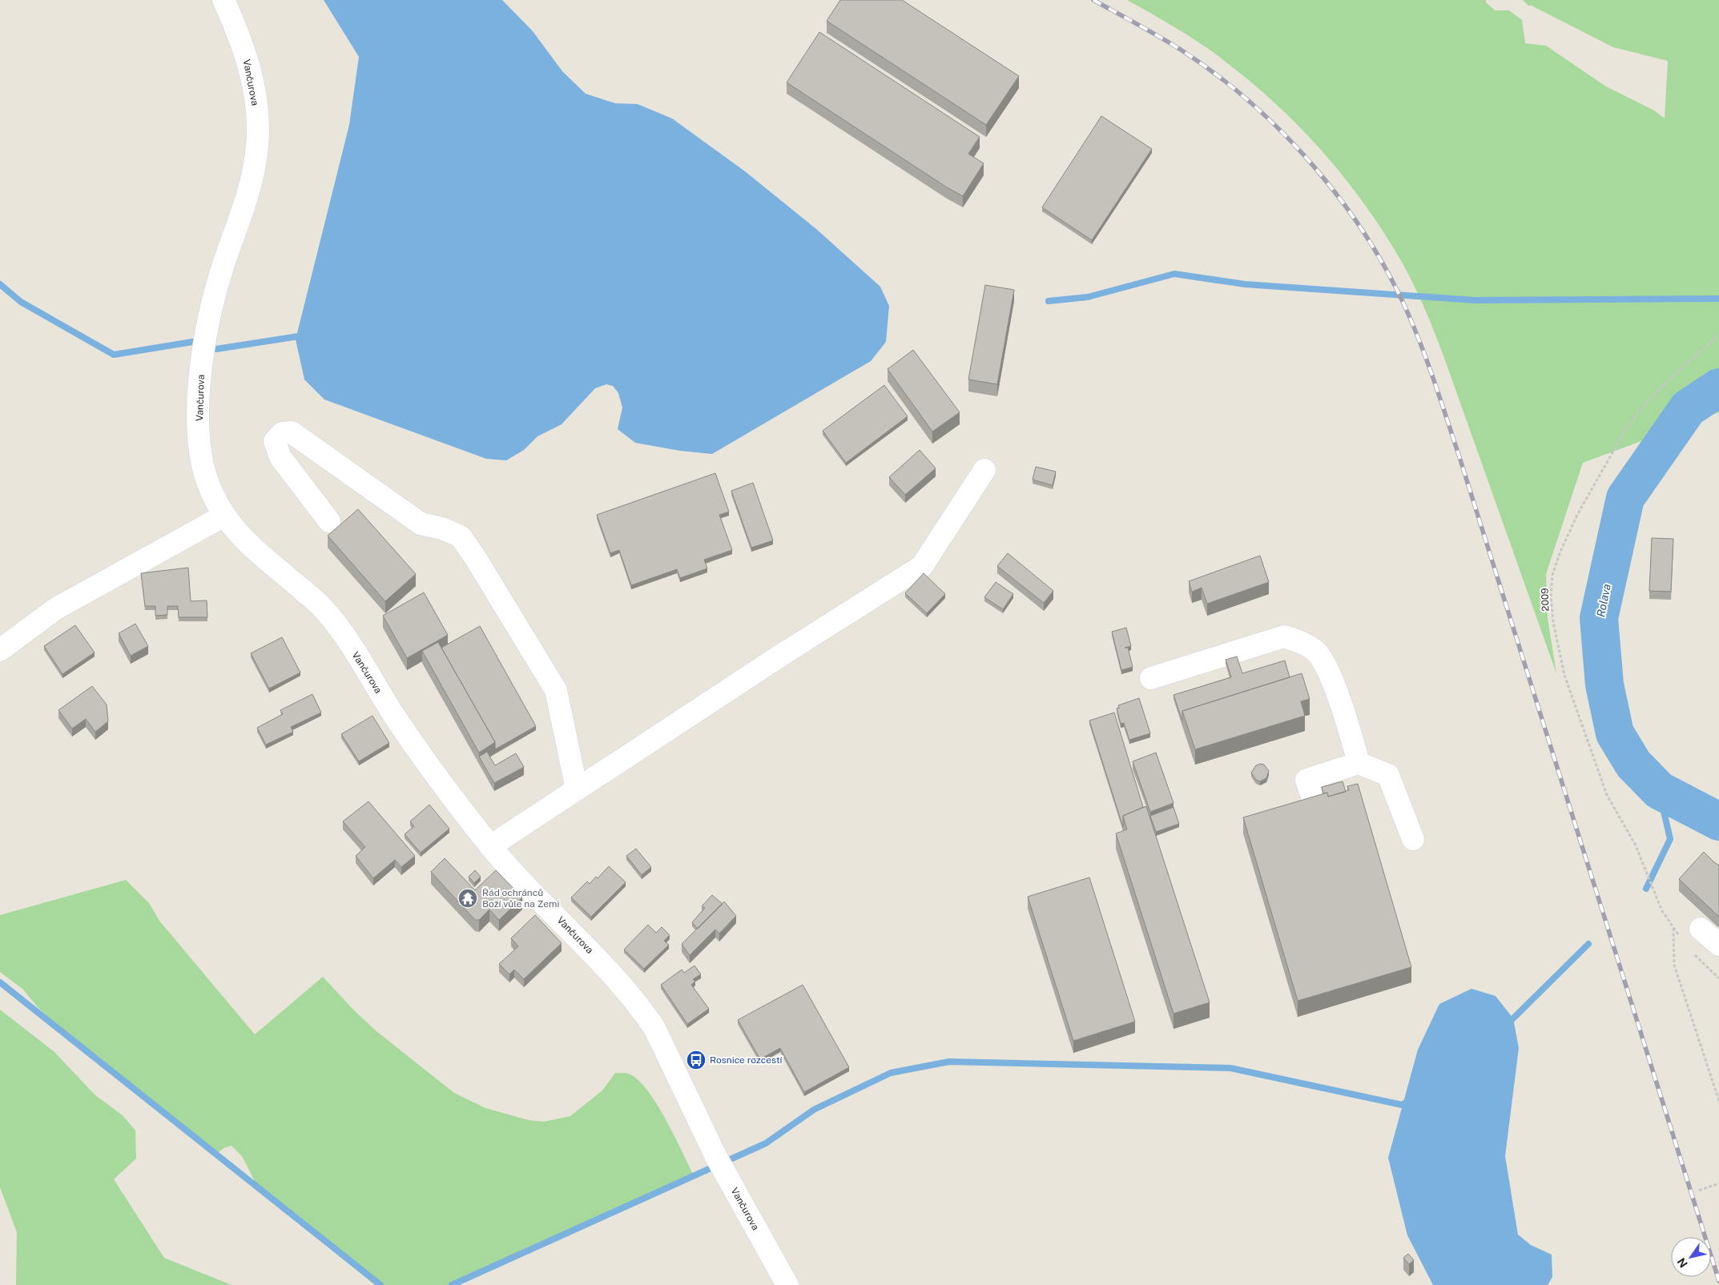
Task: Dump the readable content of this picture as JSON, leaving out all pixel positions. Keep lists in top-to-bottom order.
{
  "streets": {
    "street": ["Vančurova"],
    "path": ["2009"]
  },
  "water": ["Rolava"],
  "places": {
    "temple": ["Řád ochránců Boží vůle na Zemi"],
    "bus stop": ["Rosnice rozcestí"]
  },
  "north": "bottom left"
}
